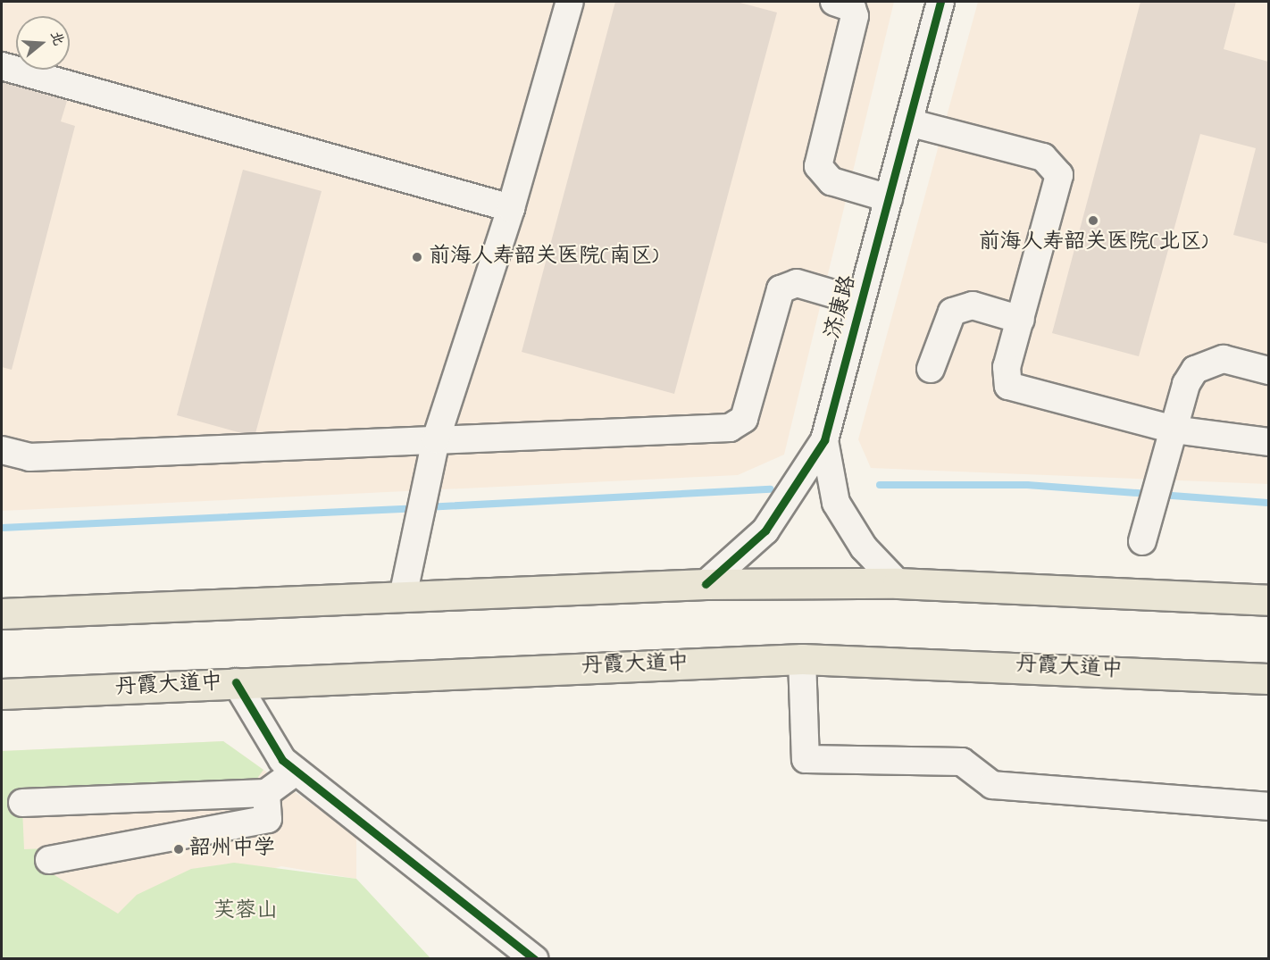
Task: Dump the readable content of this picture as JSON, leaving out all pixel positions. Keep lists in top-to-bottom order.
{
  "streets": {
    "main road": ["丹霞大道中"],
    "street": ["济康路"]
  },
  "parks": ["芙蓉山"],
  "places": ["前海人寿韶关医院(北区)", "前海人寿韶关医院(南区)", "韶州中学"],
  "north": "right"
}
